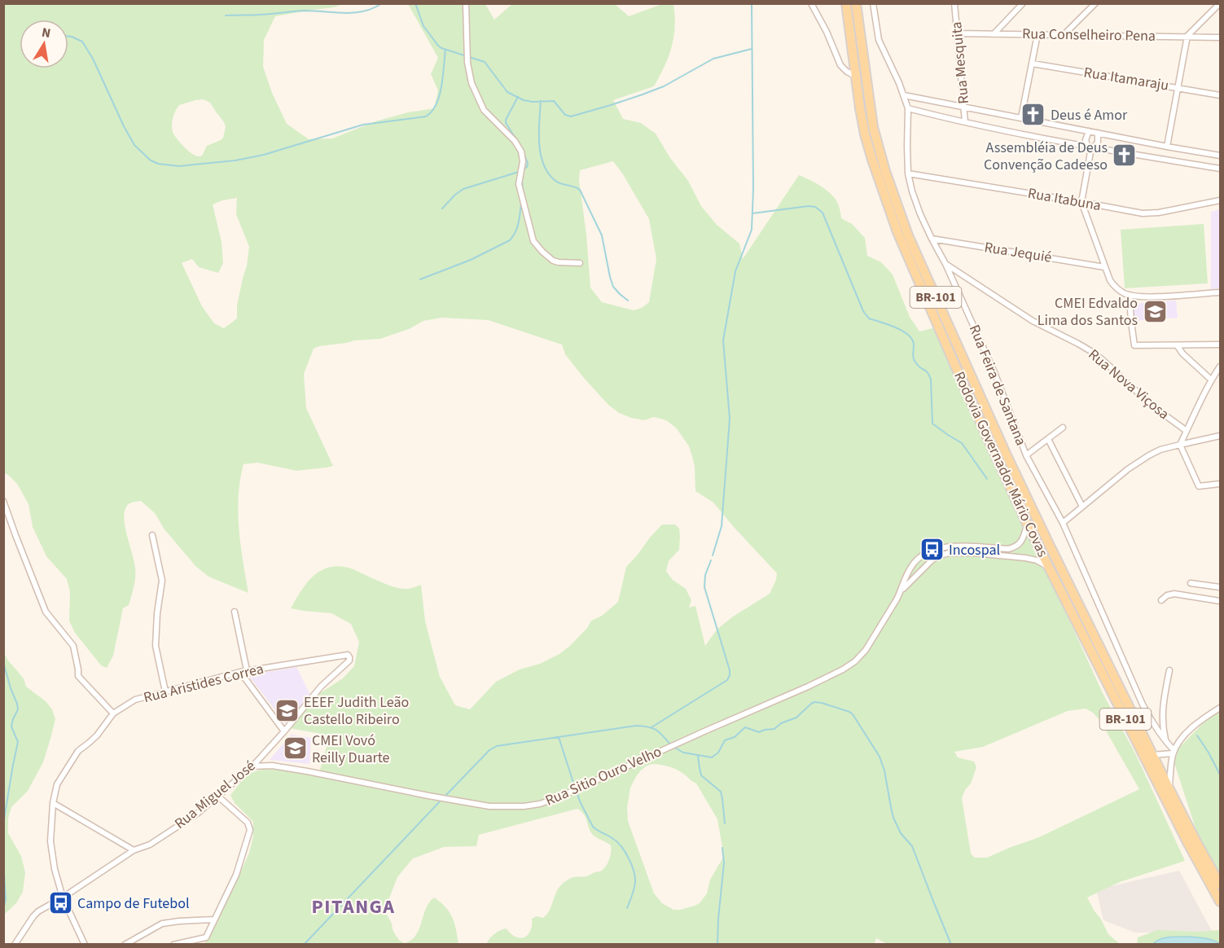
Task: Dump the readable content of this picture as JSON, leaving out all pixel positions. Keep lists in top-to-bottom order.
{
  "streets": {
    "main road": ["BR-101", "Rodovia Governador Mário Covas"],
    "street": [
      "Rua Conselheiro Pena",
      "Rua Mesquita",
      "Rua Itamaraju",
      "Rua Itabuna",
      "Rua Jequié",
      "Rua Nova Viçosa",
      "Rua Feira de Santana",
      "Rua Aristides Correa",
      "Rua Sitio Ouro Velho",
      "Rua Miguel José"
    ]
  },
  "crossings": [
    ["Rua Conselheiro Pena", "Rua Mesquita"],
    ["Rua Itabuna", "Rua Feira de Santana"],
    ["Rua Jequié", "Rua Feira de Santana"],
    ["Rua Nova Viçosa", "Rua Feira de Santana"],
    ["Rodovia Governador Mário Covas", "Rua Sitio Ouro Velho"],
    ["Rua Aristides Correa", "Rua Miguel José"],
    ["Rua Sitio Ouro Velho", "Rua Miguel José"]
  ],
  "districts": ["PITANGA"],
  "places": {
    "church": ["Deus é Amor", "Assembléia de Deus Convenção Cadeeso"],
    "school or university": ["CMEI Edvaldo Lima dos Santos", "EEEF Judith Leão Castello Ribeiro", "CMEI Vovó Reilly Duarte"],
    "bus stop": ["Incospal", "Campo de Futebol"]
  },
  "north": "top"
}
